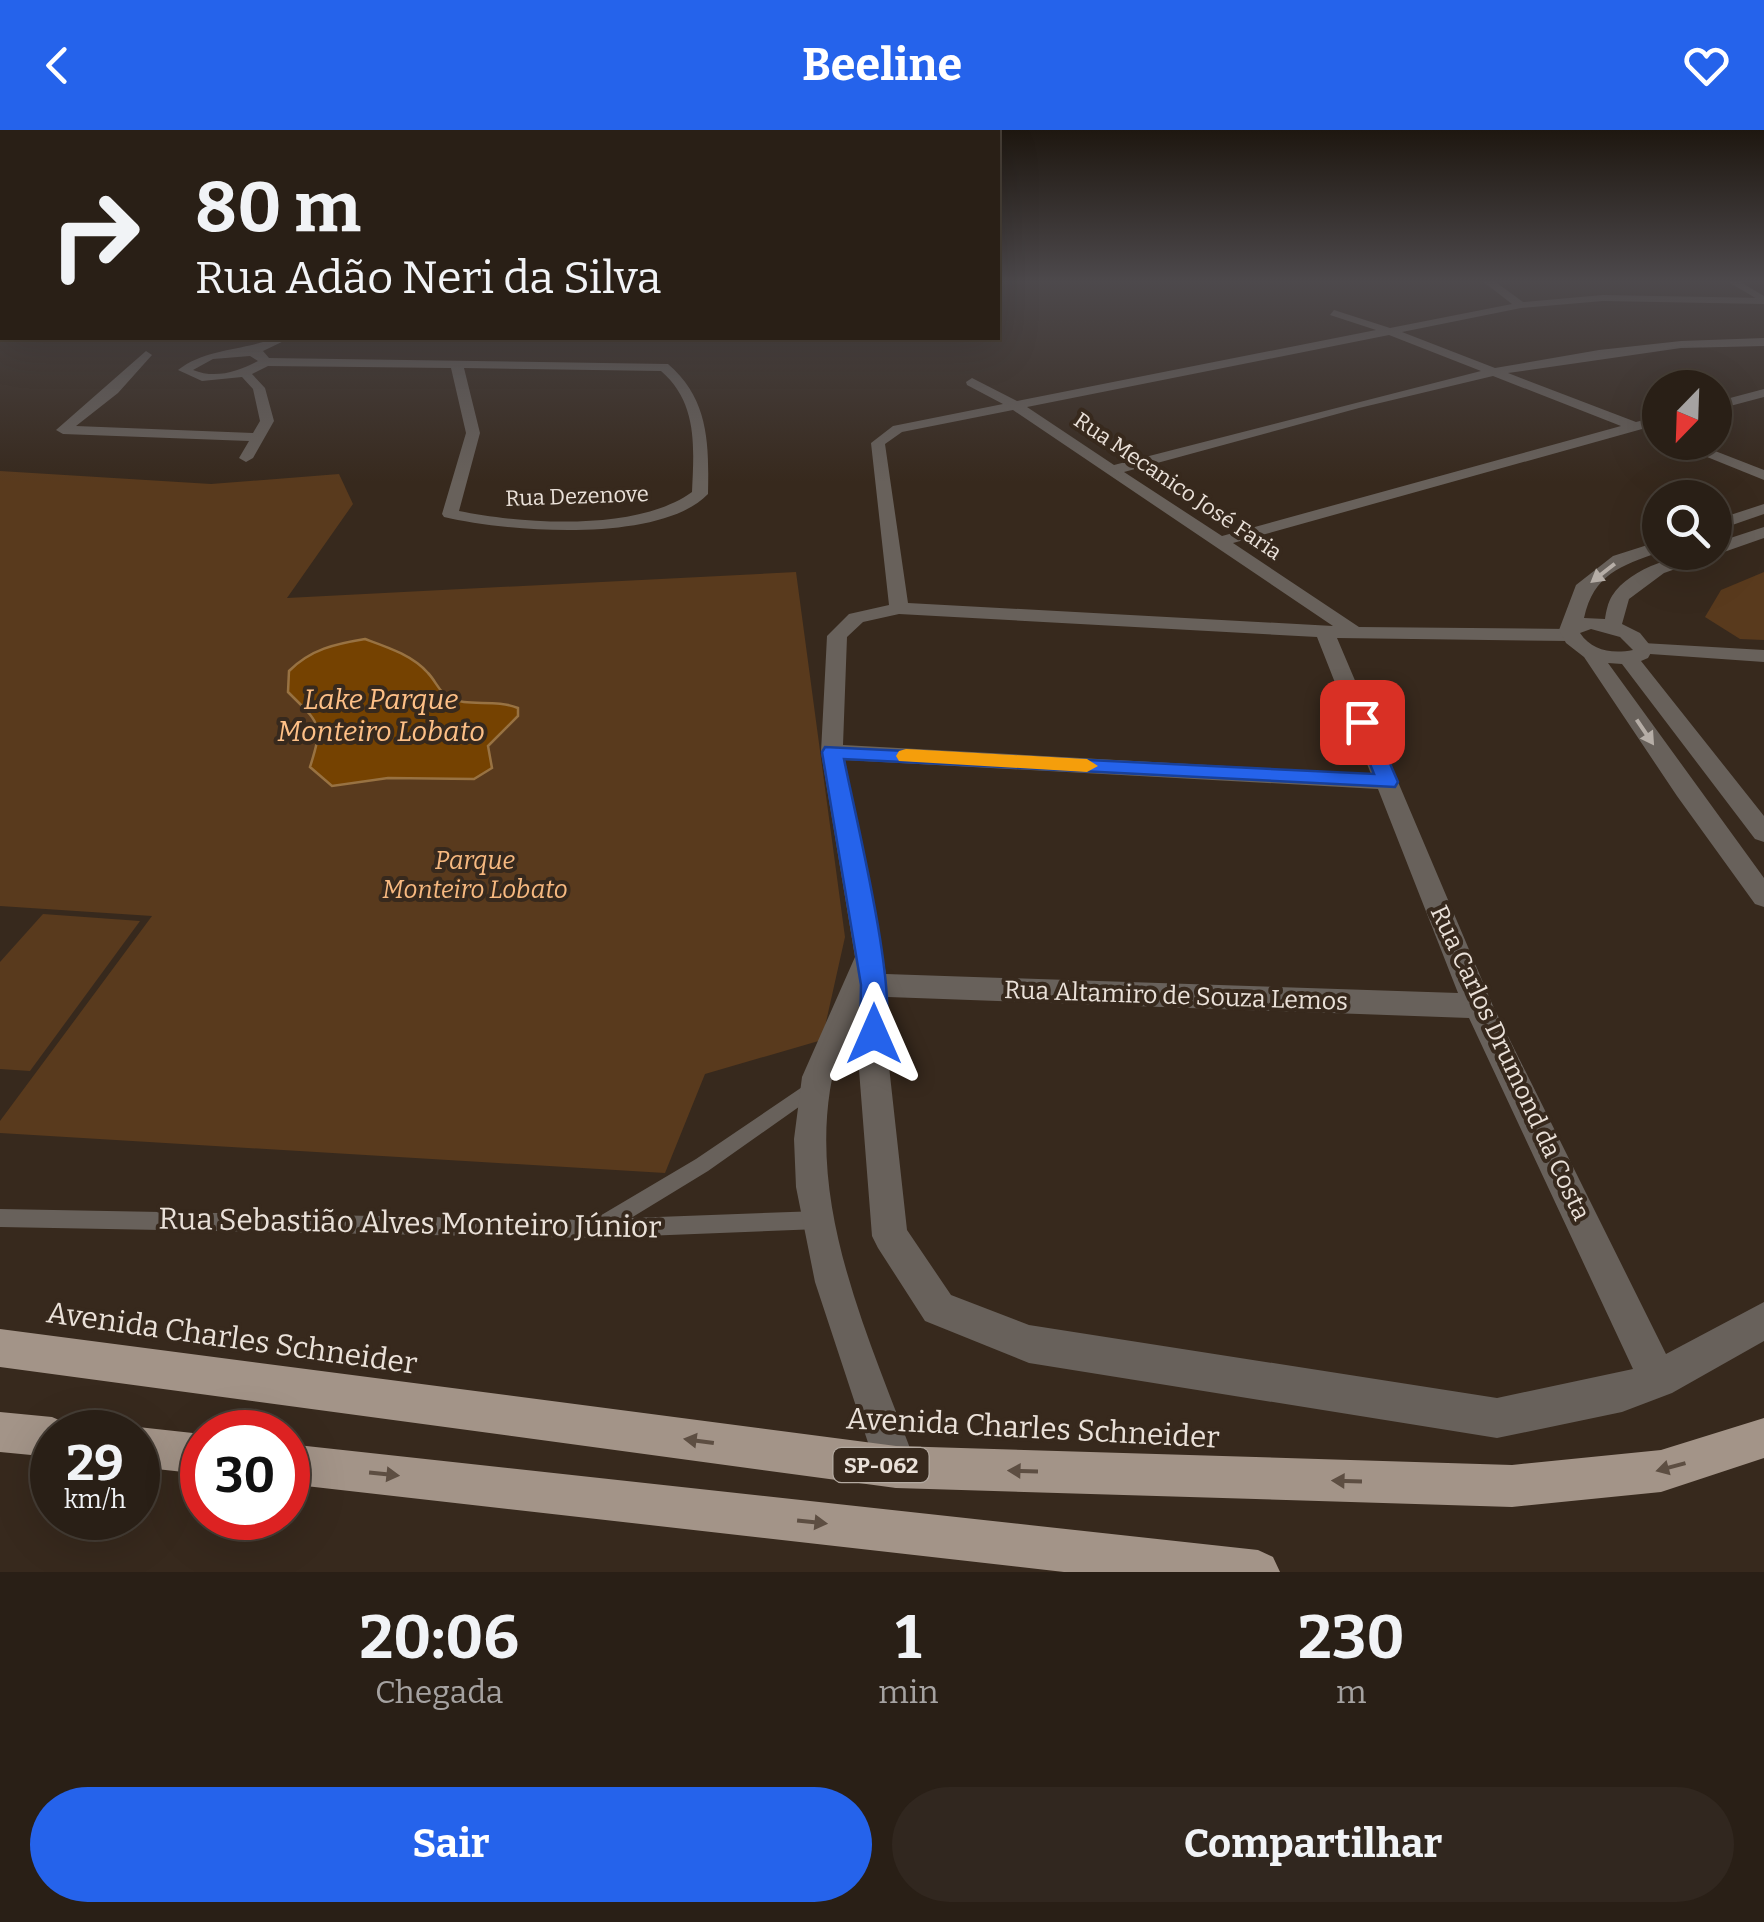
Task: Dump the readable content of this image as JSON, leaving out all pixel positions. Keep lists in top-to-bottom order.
{
  "streets": {
    "main road": ["Avenida Charles Schneider", "SP-062"],
    "street": [
      "Rua Mecanico José Faria",
      "Rua Dezenove",
      "Rua Altamiro de Souza Lemos",
      "Rua Carlos Drumond da Costa"
    ],
    "lane": ["Rua Sebastião Alves Monteiro Júnior"]
  },
  "crossings": [
    ["Rua Altamiro de Souza Lemos", "Rua Carlos Drumond da Costa"]
  ],
  "water": ["Lake Parque Monteiro Lobato"],
  "parks": ["Parque Monteiro Lobato"],
  "north": "bottom left",
  "page": {
    "header": "Beeline",
    "turn": ["80 m", "Rua Adão Neri da Silva"],
    "speed": "29 km/h",
    "limit": "30",
    "eta": [
      "20:06",
      "Chegada",
      "1",
      "min",
      "230",
      "m"
    ],
    "buttons": ["Sair", "Compartilhar"]
  }
}
